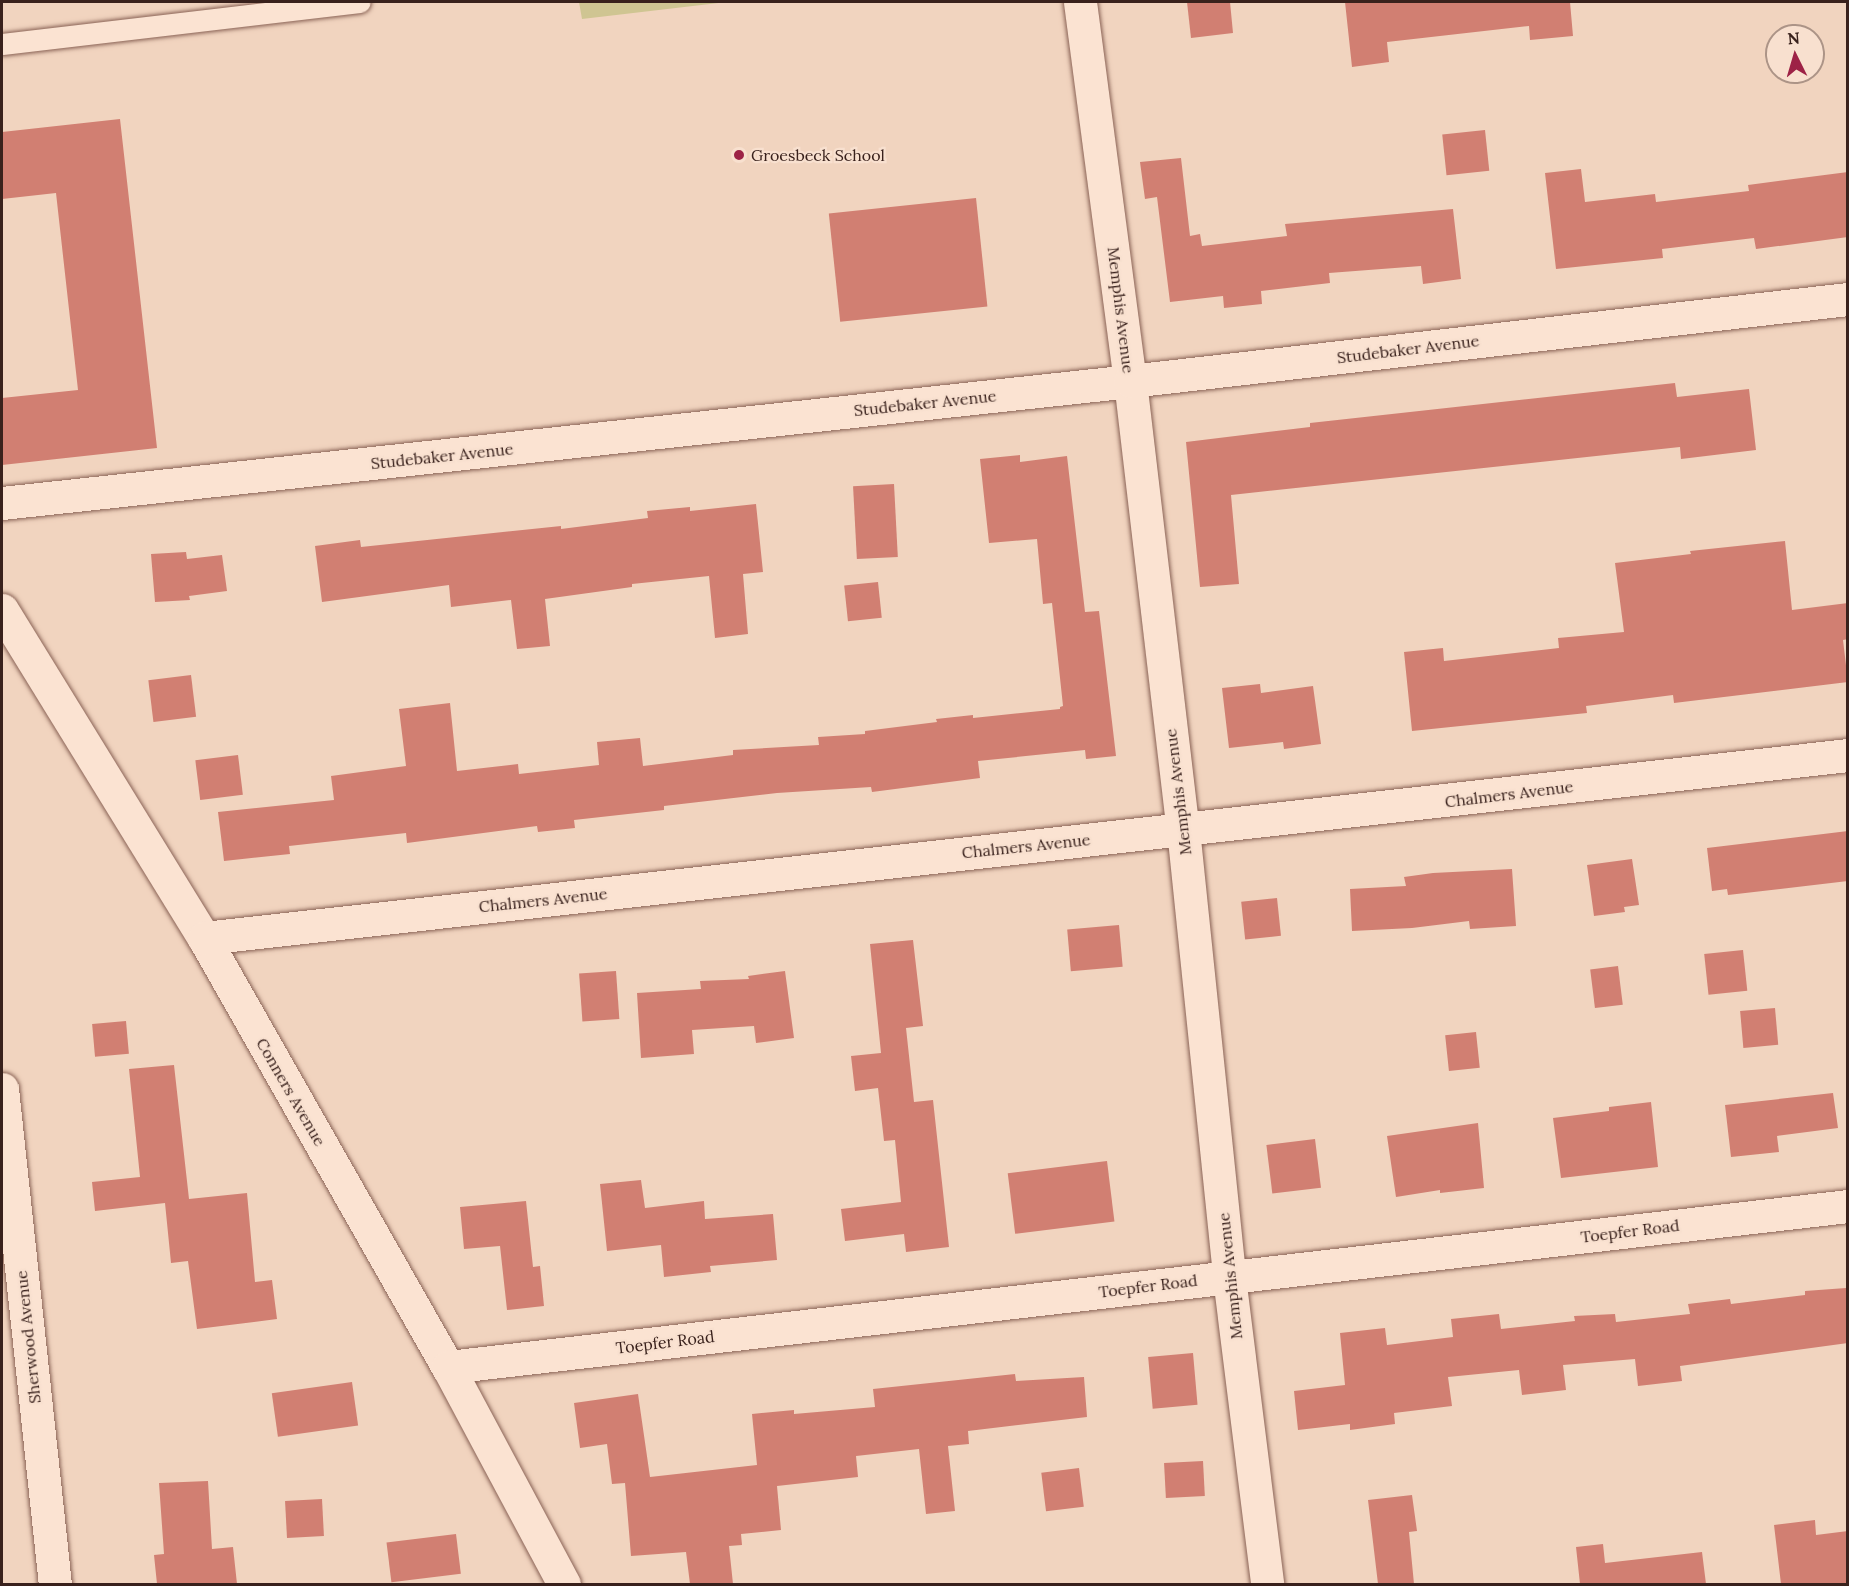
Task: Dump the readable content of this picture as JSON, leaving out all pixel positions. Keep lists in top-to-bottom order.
{
  "streets": {
    "street": [
      "Memphis Avenue",
      "Studebaker Avenue",
      "Chalmers Avenue",
      "Conners Avenue",
      "Toepfer Road",
      "Sherwood Avenue"
    ]
  },
  "crossings": [
    ["Memphis Avenue", "Studebaker Avenue"],
    ["Memphis Avenue", "Chalmers Avenue"],
    ["Memphis Avenue", "Toepfer Road"],
    ["Chalmers Avenue", "Conners Avenue"],
    ["Conners Avenue", "Toepfer Road"]
  ],
  "places": ["Groesbeck School"],
  "north": "top"
}
